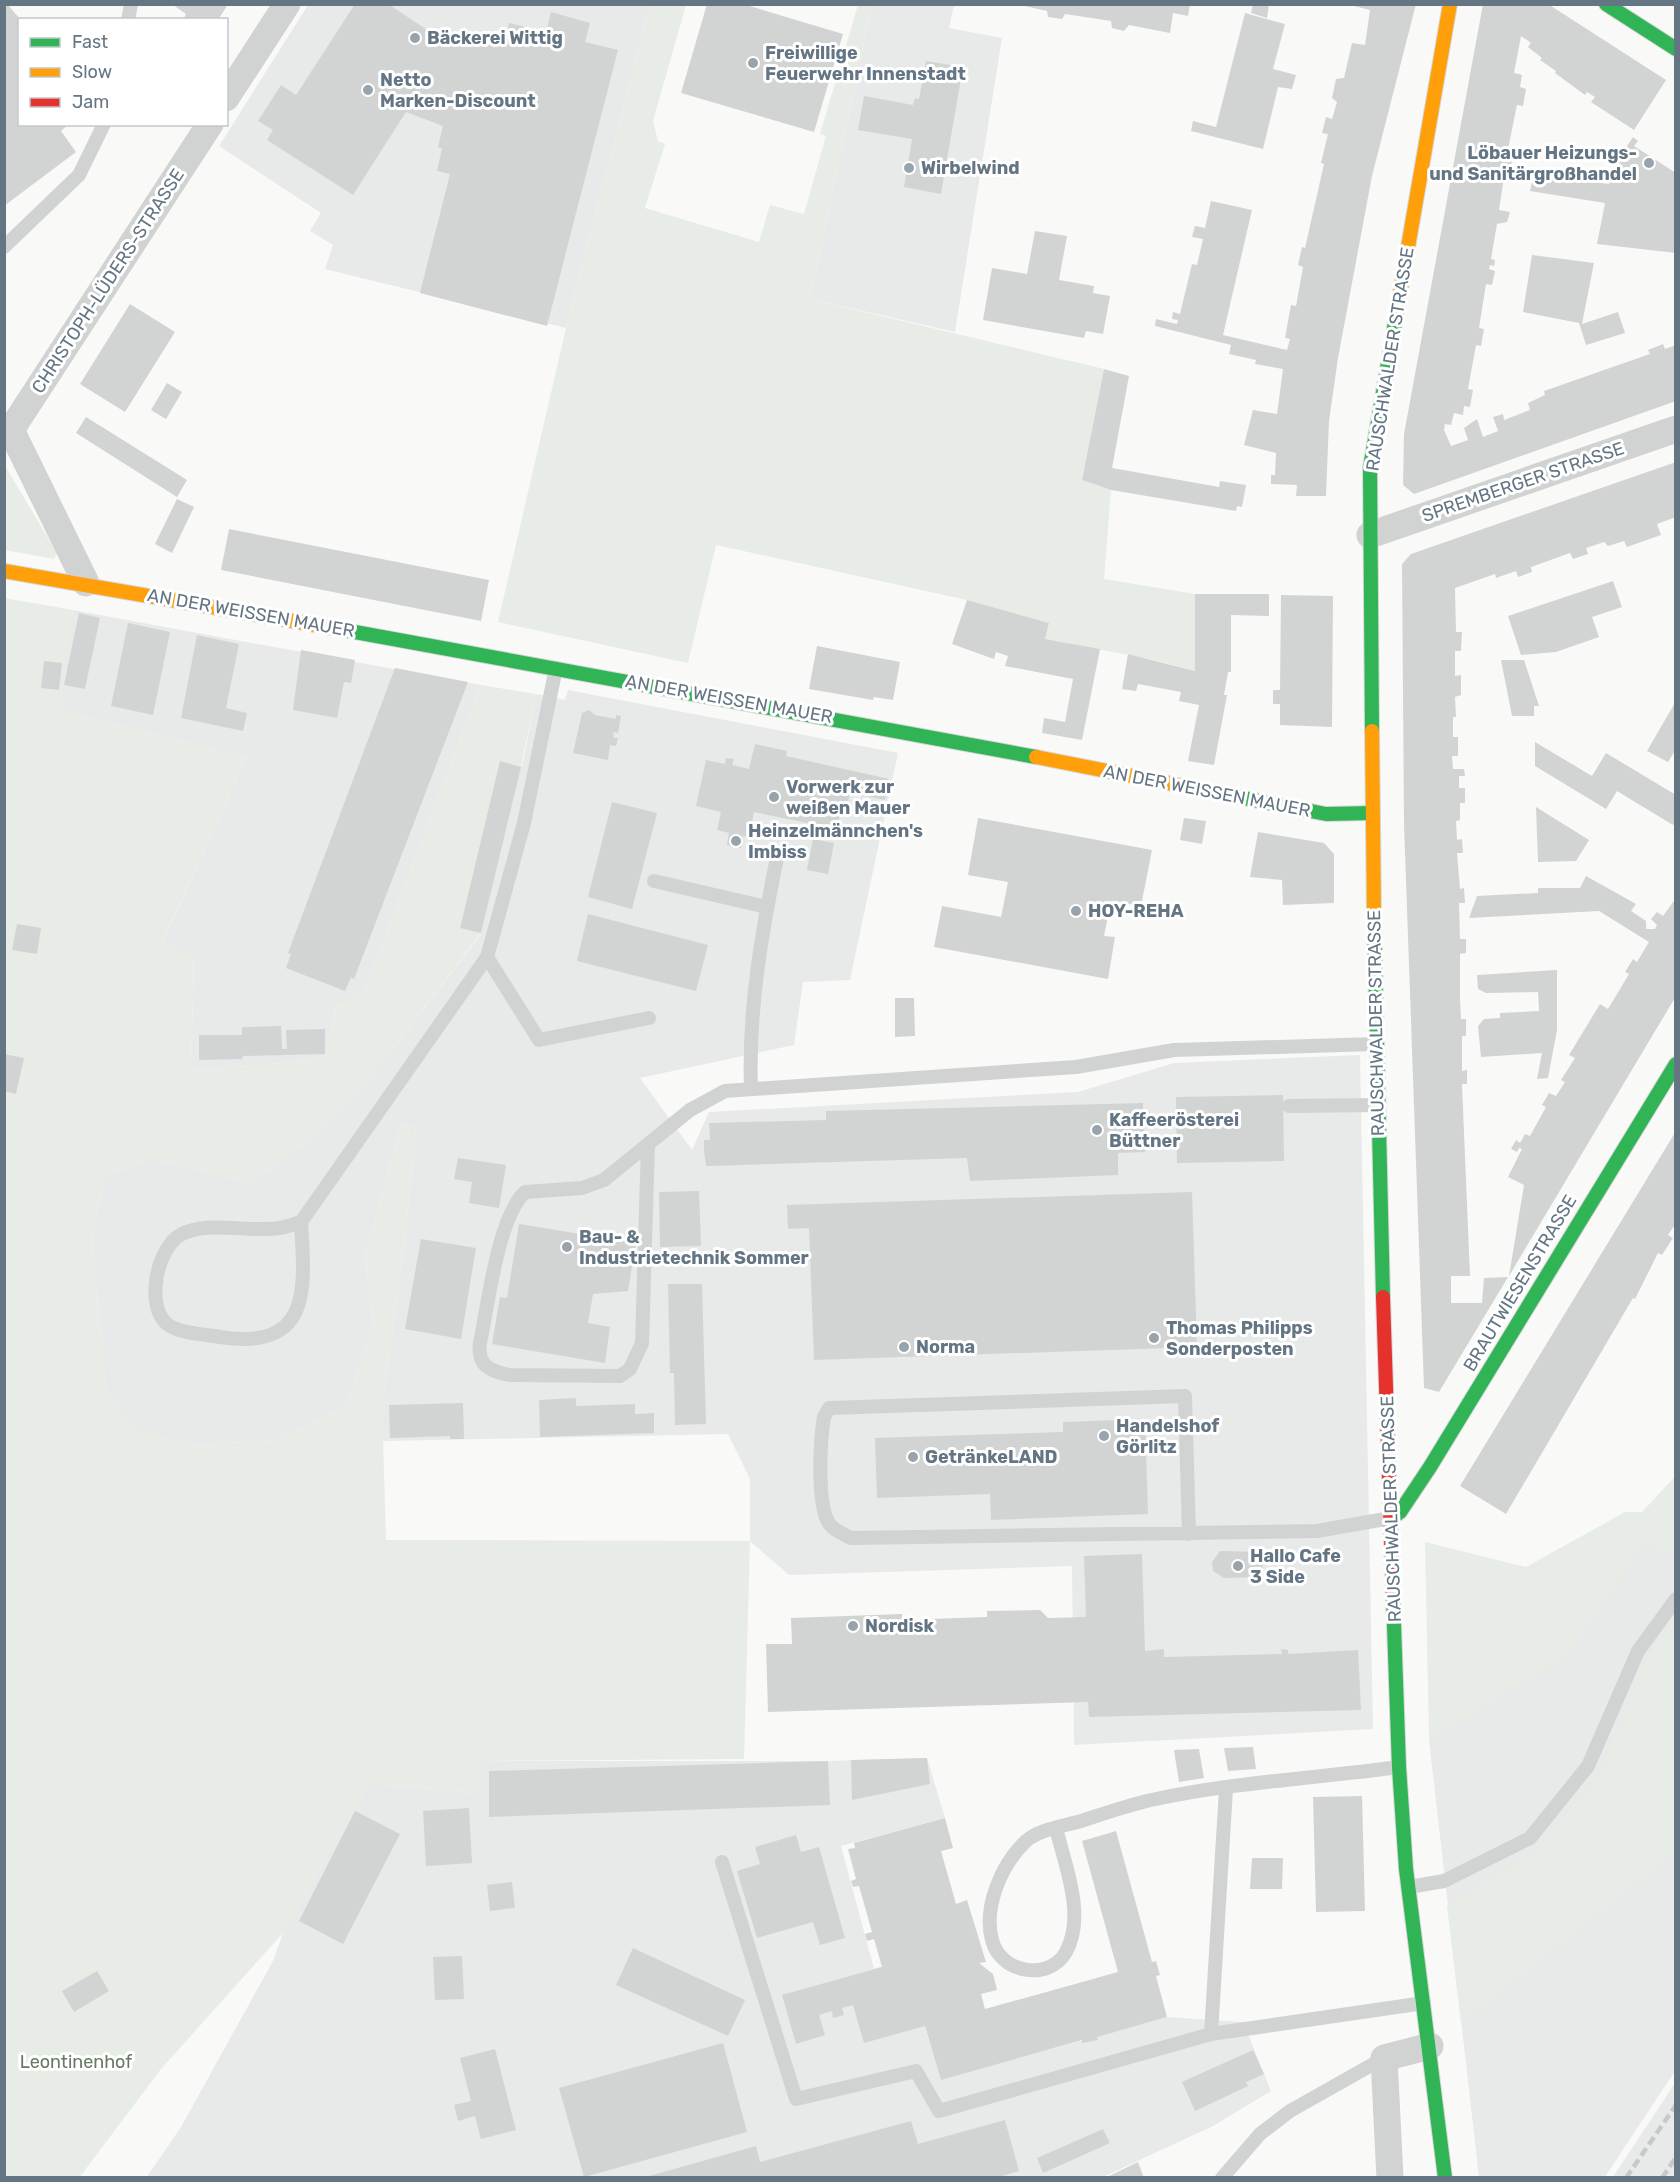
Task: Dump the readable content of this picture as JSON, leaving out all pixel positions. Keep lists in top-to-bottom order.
{
  "streets": {
    "street": [
      "CHRISTOPH-LÜDERS-STRASSE",
      "RAUSCHWALDER STRASSE",
      "SPREMBERGER STRASSE",
      "AN DER WEISSEN MAUER",
      "BRAUTWIESENSTRASSE"
    ]
  },
  "crossings": [
    ["RAUSCHWALDER STRASSE", "SPREMBERGER STRASSE"],
    ["RAUSCHWALDER STRASSE", "AN DER WEISSEN MAUER"],
    ["RAUSCHWALDER STRASSE", "BRAUTWIESENSTRASSE"]
  ],
  "parks": ["Leontinenhof"],
  "places": [
    "Bäckerei Wittig",
    "Freiwillige Feuerwehr Innenstadt",
    "Netto Marken-Discount",
    "Löbauer Heizungs- und Sanitärgroßhandel",
    "Wirbelwind",
    "Vorwerk zur weißen Mauer",
    "Heinzelmännchen's Imbiss",
    "HOY-REHA",
    "Kaffeerösterei Büttner",
    "Bau- & Industrietechnik Sommer",
    "Thomas Philipps Sonderposten",
    "Norma",
    "Handelshof Görlitz",
    "GetränkeLAND",
    "Hallo Cafe 3 Side",
    "Nordisk"
  ],
  "legend": ["Fast", "Slow", "Jam"]
}
